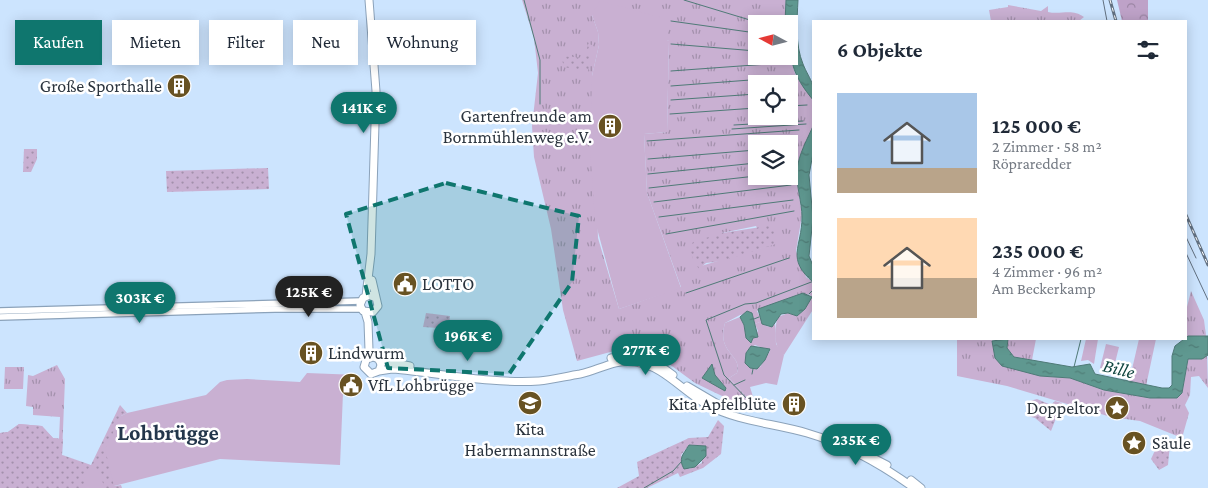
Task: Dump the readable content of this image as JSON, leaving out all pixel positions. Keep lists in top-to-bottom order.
{
  "districts": ["Lohbrügge"],
  "water": ["Bille"],
  "places": {
    "building": [
      "Große Sporthalle",
      "Gartenfreunde am Bornmühlenweg e.V.",
      "Lindwurm",
      "Kita Apfelblüte"
    ],
    "public building": ["LOTTO", "VfL Lohbrügge"],
    "school or university": ["Kita Habermannstraße"],
    "place": ["Doppeltor", "Säule"]
  },
  "north": "left",
  "page": {
    "chip": [
      "Kaufen",
      "Mieten",
      "Filter",
      "Neu",
      "Wohnung"
    ],
    "heading": "6 Objekte",
    "list": [
      {
        "name": "125 000 €",
        "note": "2 Zimmer · 58 m² · Röpraredder"
      },
      {
        "name": "235 000 €",
        "note": "4 Zimmer · 96 m² · Am Beckerkamp"
      }
    ],
    "price": [
      "141K €",
      "125K €",
      "303K €",
      "196K €",
      "277K €",
      "235K €"
    ]
  }
}
